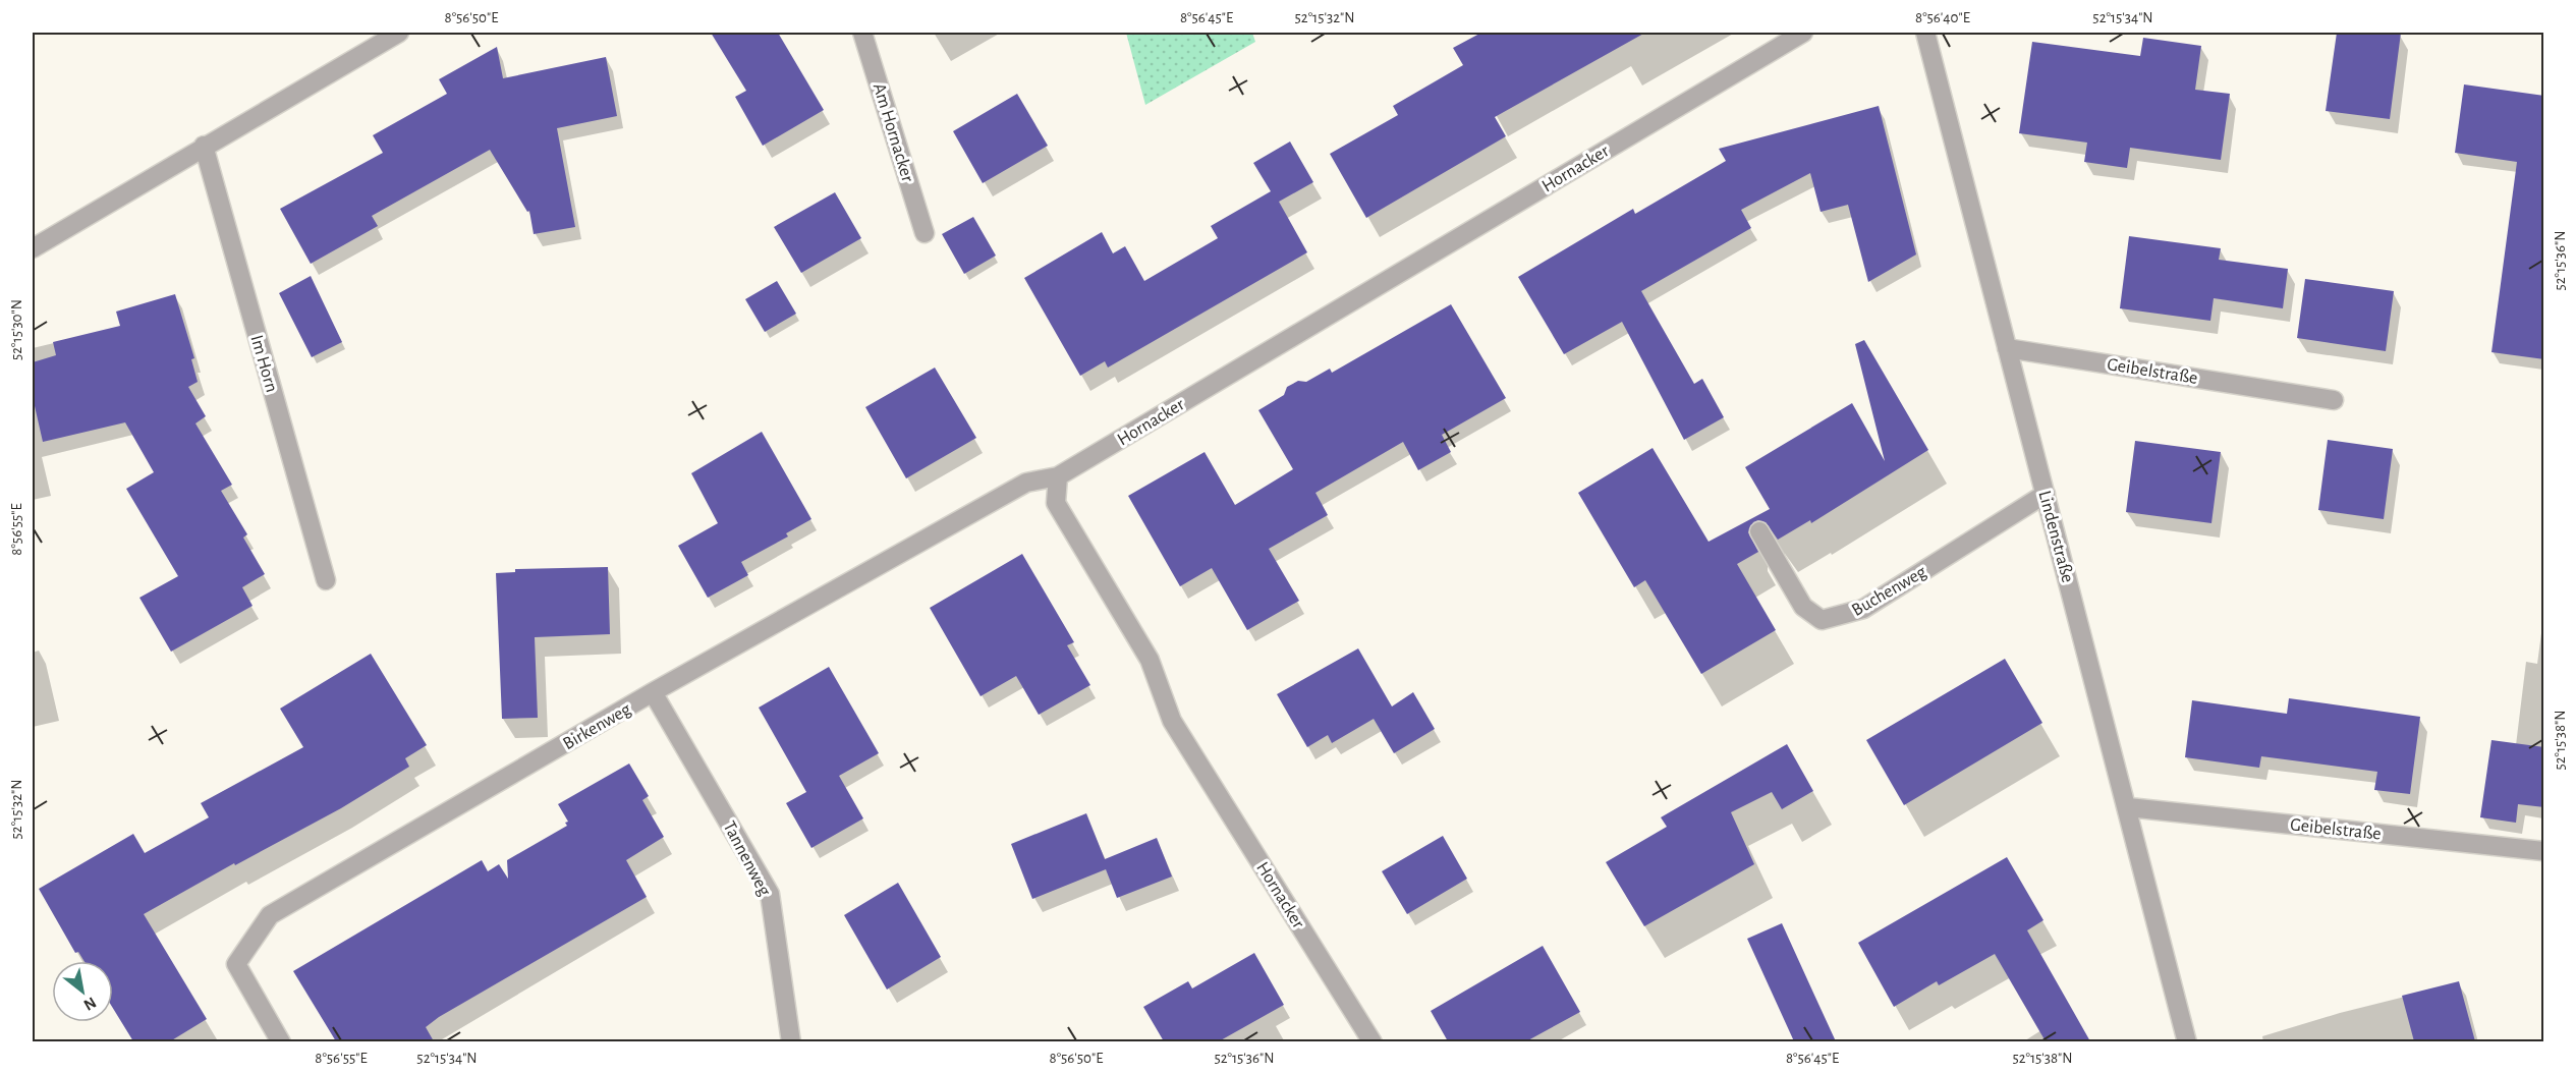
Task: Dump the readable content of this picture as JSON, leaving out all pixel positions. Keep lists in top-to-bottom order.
{
  "streets": {
    "street": [
      "Am Hornacker",
      "Hornacker",
      "Im Horn",
      "Geibelstraße",
      "Lindenstraße",
      "Buchenweg",
      "Birkenweg",
      "Tannenweg"
    ]
  },
  "crossings": [
    ["Hornacker", "Birkenweg"],
    ["Geibelstraße", "Lindenstraße"],
    ["Lindenstraße", "Buchenweg"],
    ["Birkenweg", "Tannenweg"]
  ],
  "north": "bottom right",
  "coordinates": [
    "8°56'50\"E",
    "8°56'45\"E",
    "52°15'32\"N",
    "8°56'40\"E",
    "52°15'34\"N",
    "52°15'36\"N",
    "52°15'30\"N",
    "8°56'55\"E",
    "52°15'38\"N"
  ]
}
